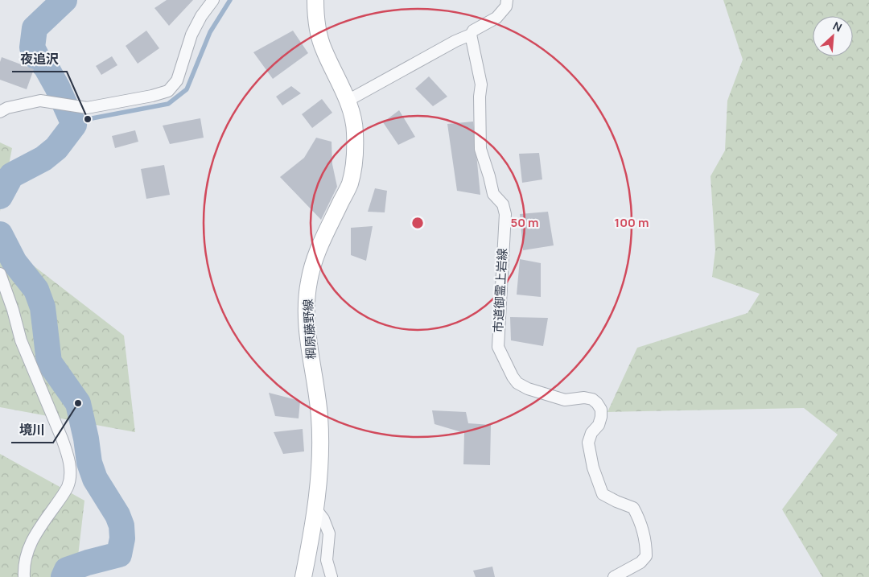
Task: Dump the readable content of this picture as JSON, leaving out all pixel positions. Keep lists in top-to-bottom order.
{
  "streets": {
    "main road": ["棡原藤野線"],
    "street": ["市道御霊上岩線"]
  },
  "places": ["夜追沢", "境川"],
  "north": "top right",
  "rings": ["50 m", "100 m"]
}
